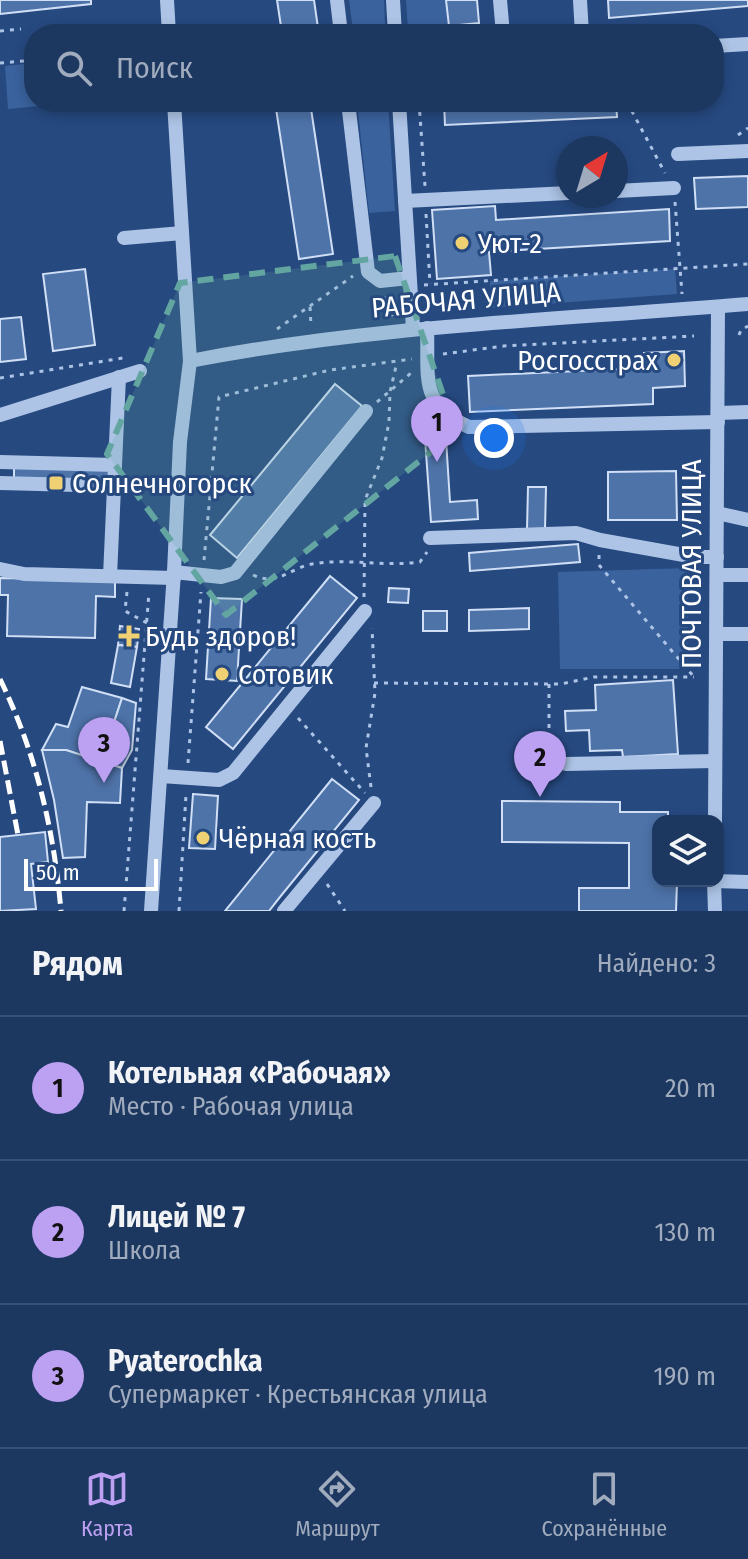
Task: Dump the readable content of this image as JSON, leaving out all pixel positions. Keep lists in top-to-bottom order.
{
  "streets": {
    "street": ["РАБОЧАЯ УЛИЦА", "ПОЧТОВАЯ УЛИЦА"]
  },
  "crossings": [
    ["РАБОЧАЯ УЛИЦА", "ПОЧТОВАЯ УЛИЦА"]
  ],
  "places": {
    "other": [
      "Уют-2",
      "Росгосстрах",
      "Сотовик",
      "Чёрная кость"
    ],
    "transit": ["Солнечногорск"],
    "health": ["Будь здоров!"]
  },
  "scale_bar": "50 m",
  "north": "top right",
  "page": {
    "search": "Поиск",
    "pins": ["1", "3", "2"],
    "scale": "50 m",
    "heading": ["Рядом", "Найдено: 3"],
    "list": [
      {
        "mark": "1",
        "name": "Котельная «Рабочая»",
        "note": "Место · Рабочая улица",
        "value": "20 m"
      },
      {
        "mark": "2",
        "name": "Лицей № 7",
        "note": "Школа",
        "value": "130 m"
      },
      {
        "mark": "3",
        "name": "Pyaterochka",
        "note": "Супермаркет · Крестьянская улица",
        "value": "190 m"
      }
    ],
    "nav": ["Карта", "Маршрут", "Сохранённые"]
  }
}
